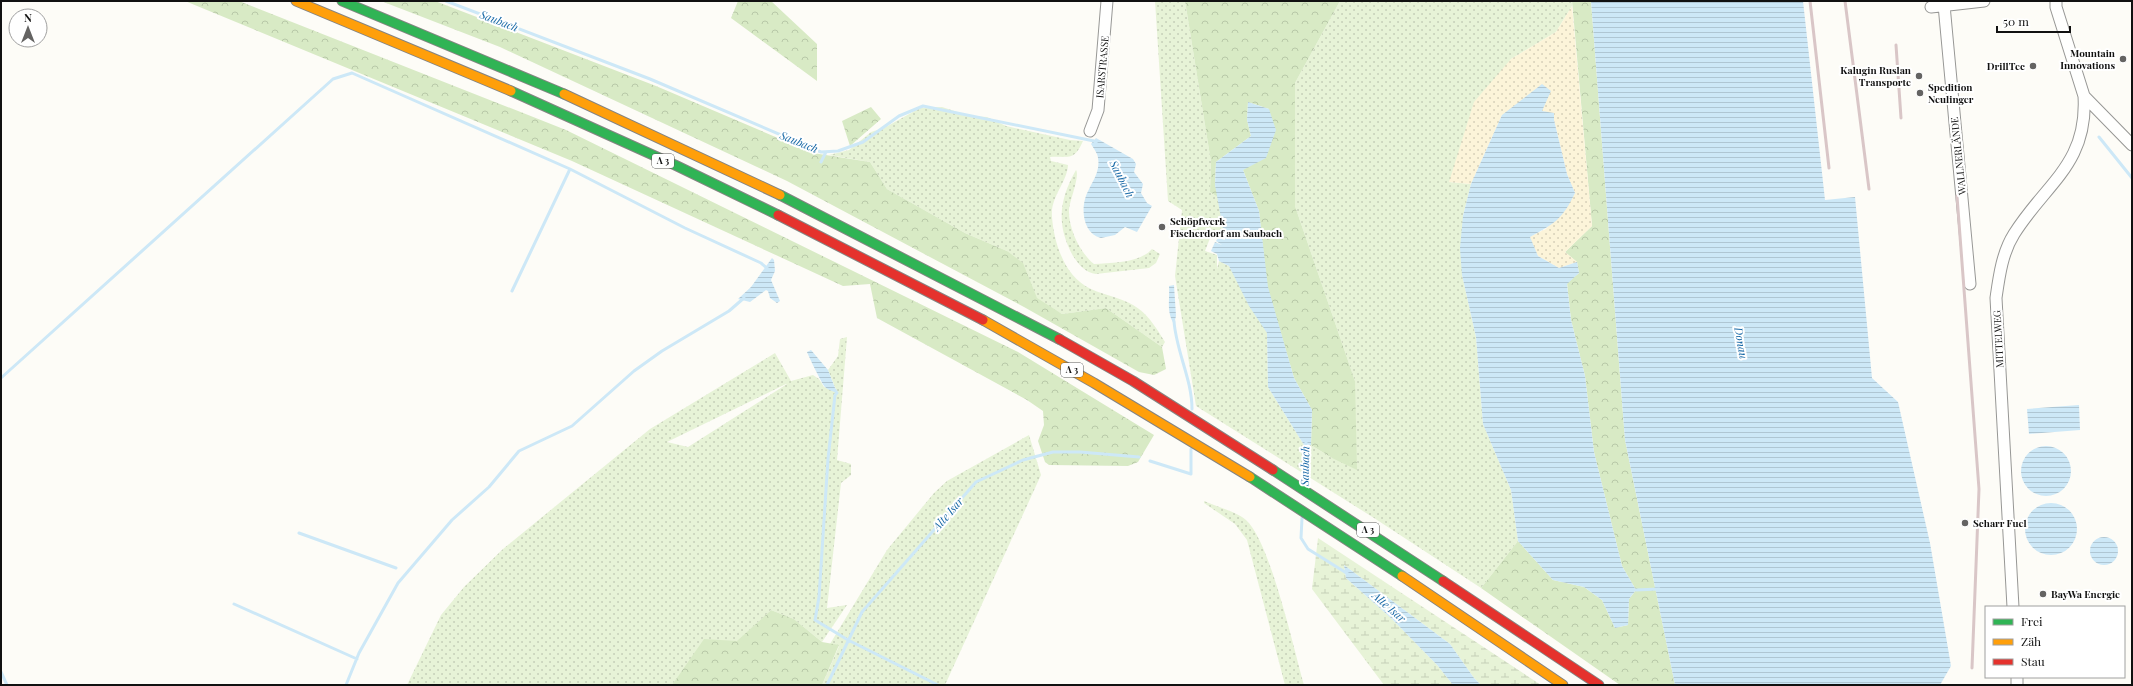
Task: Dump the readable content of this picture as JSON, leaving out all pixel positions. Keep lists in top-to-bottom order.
{
  "streets": {
    "highway": ["A 3"],
    "street": ["ISARSTRASSE", "WALLNERLÄNDE", "MITTELWEG"]
  },
  "water": ["Saubach", "Donau", "Alte Isar"],
  "places": [
    "Mountain Innovations",
    "DrillTec",
    "Kalugin Ruslan Transporte",
    "Spedition Neulinger",
    "Schöpfwerk Fischerdorf am Saubach",
    "Scharr Fuel",
    "BayWa Energie"
  ],
  "legend": ["Frei", "Zäh", "Stau"],
  "scale_bar": "50 m",
  "north": "top"
}
